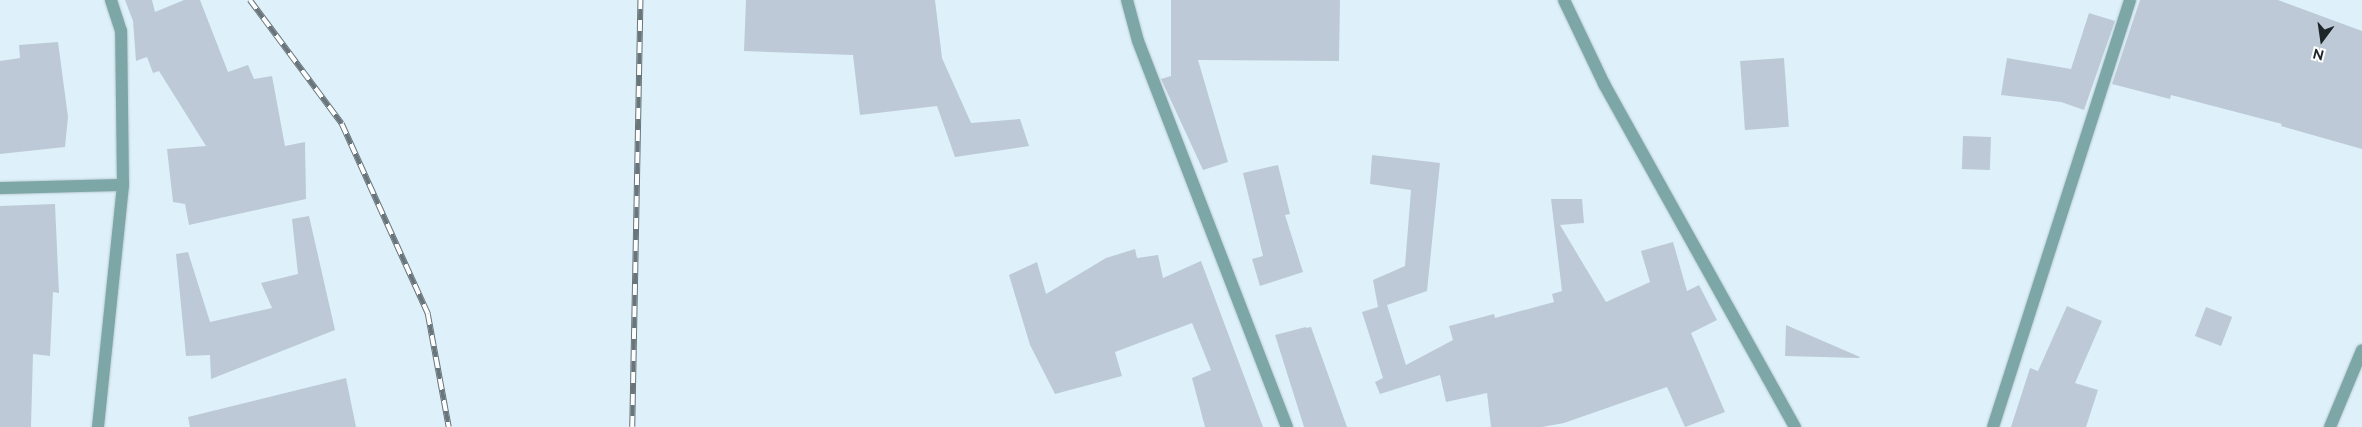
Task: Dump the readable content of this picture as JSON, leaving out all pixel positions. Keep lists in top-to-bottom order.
{
  "north": "bottom"
}
